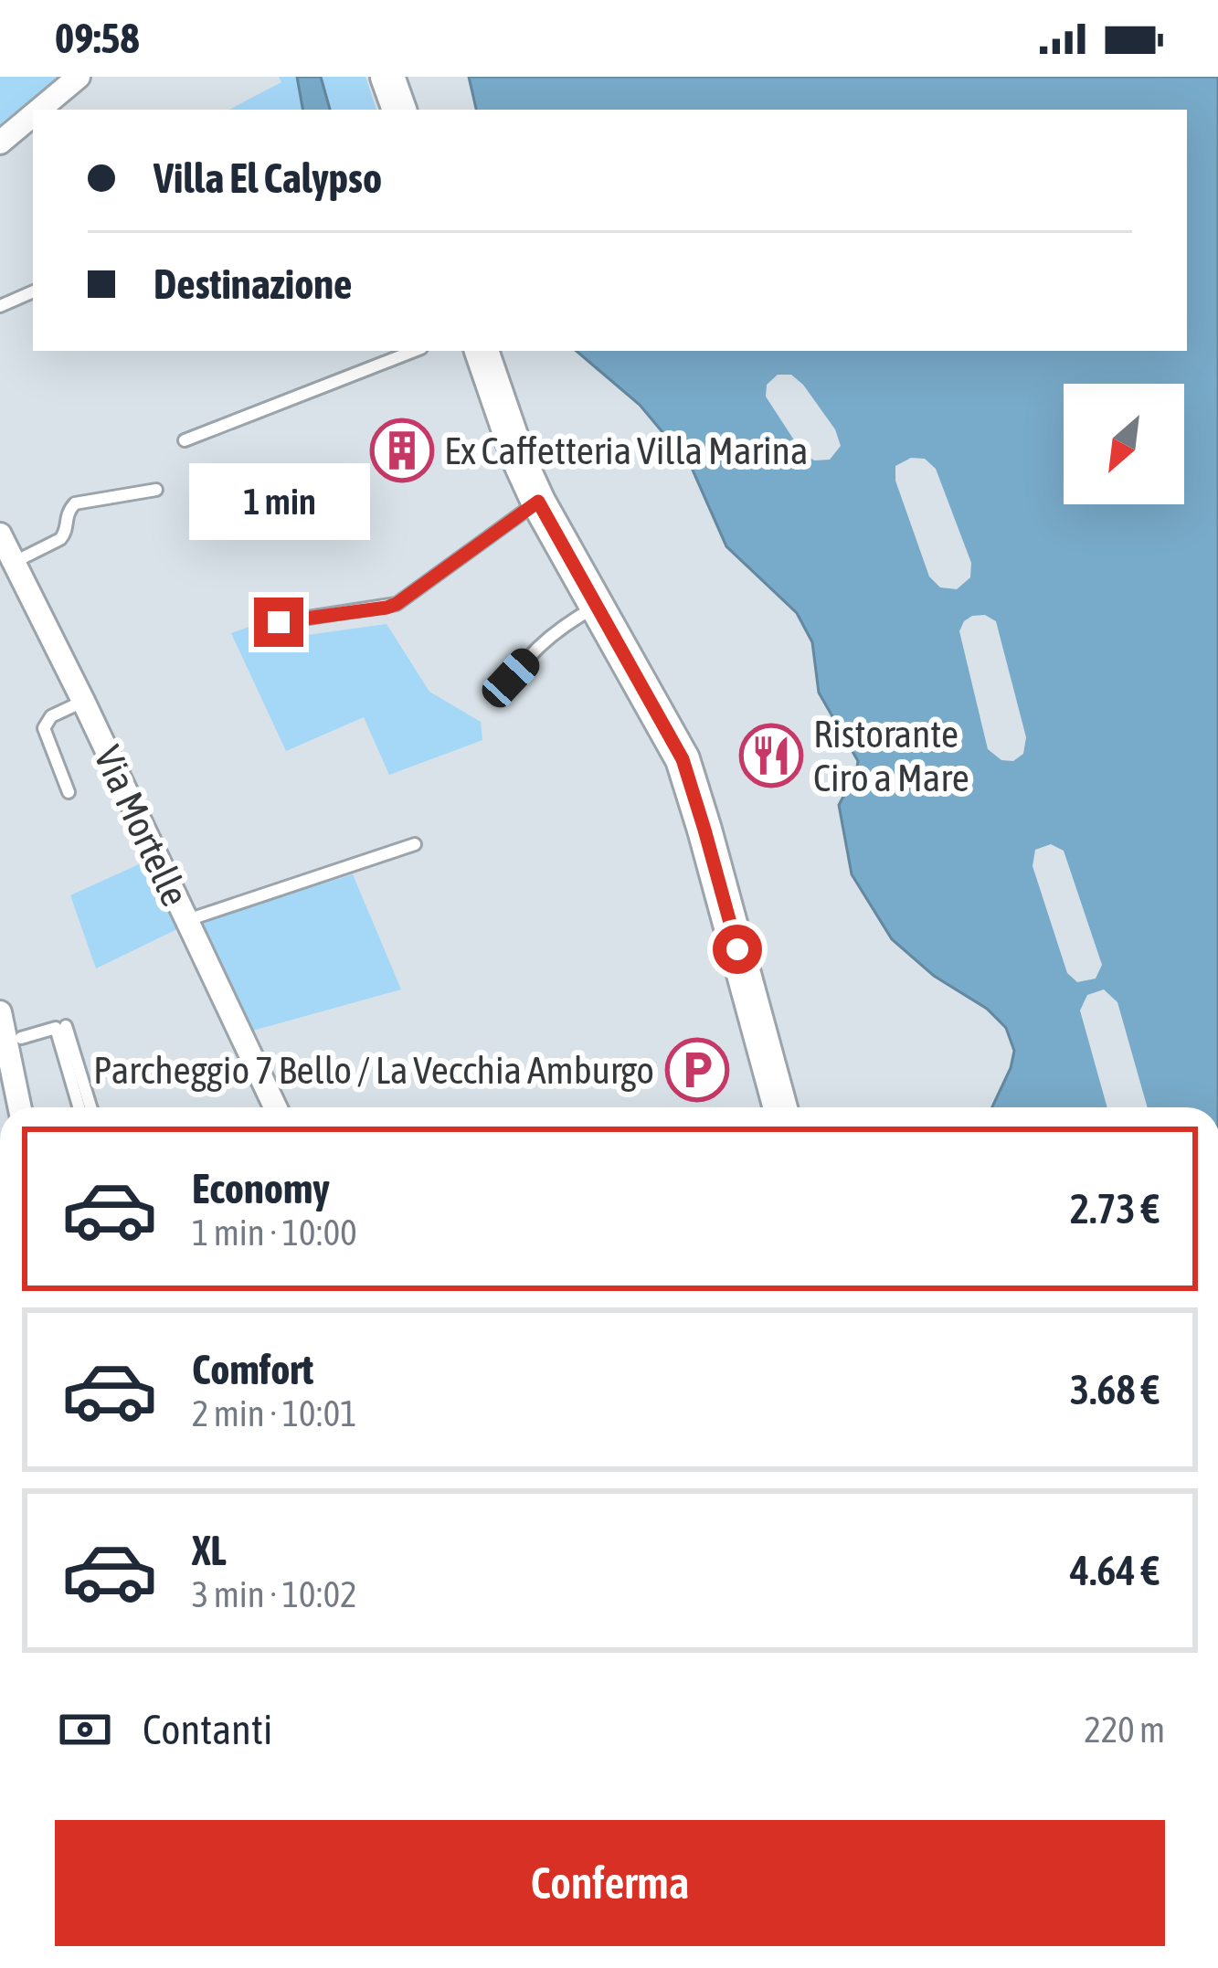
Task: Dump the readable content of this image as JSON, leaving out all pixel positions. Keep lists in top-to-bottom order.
{
  "streets": {
    "street": ["Via Mortelle"]
  },
  "places": {
    "building": ["Ex Caffetteria Villa Marina"],
    "restaurant": ["Ristorante Ciro a Mare"],
    "parking": ["Parcheggio 7 Bello / La Vecchia Amburgo"]
  },
  "north": "bottom left",
  "page": {
    "status": "09:58",
    "banner": ["Villa El Calypso", "Destinazione"],
    "bubble": "1 min",
    "list": [
      {
        "name": "Economy",
        "note": "1 min · 10:00",
        "value": "2.73 €"
      },
      {
        "name": "Comfort",
        "note": "2 min · 10:01",
        "value": "3.68 €"
      },
      {
        "name": "XL",
        "note": "3 min · 10:02",
        "value": "4.64 €"
      }
    ],
    "pay": ["Contanti", "220 m"],
    "buttons": "Conferma"
  }
}
